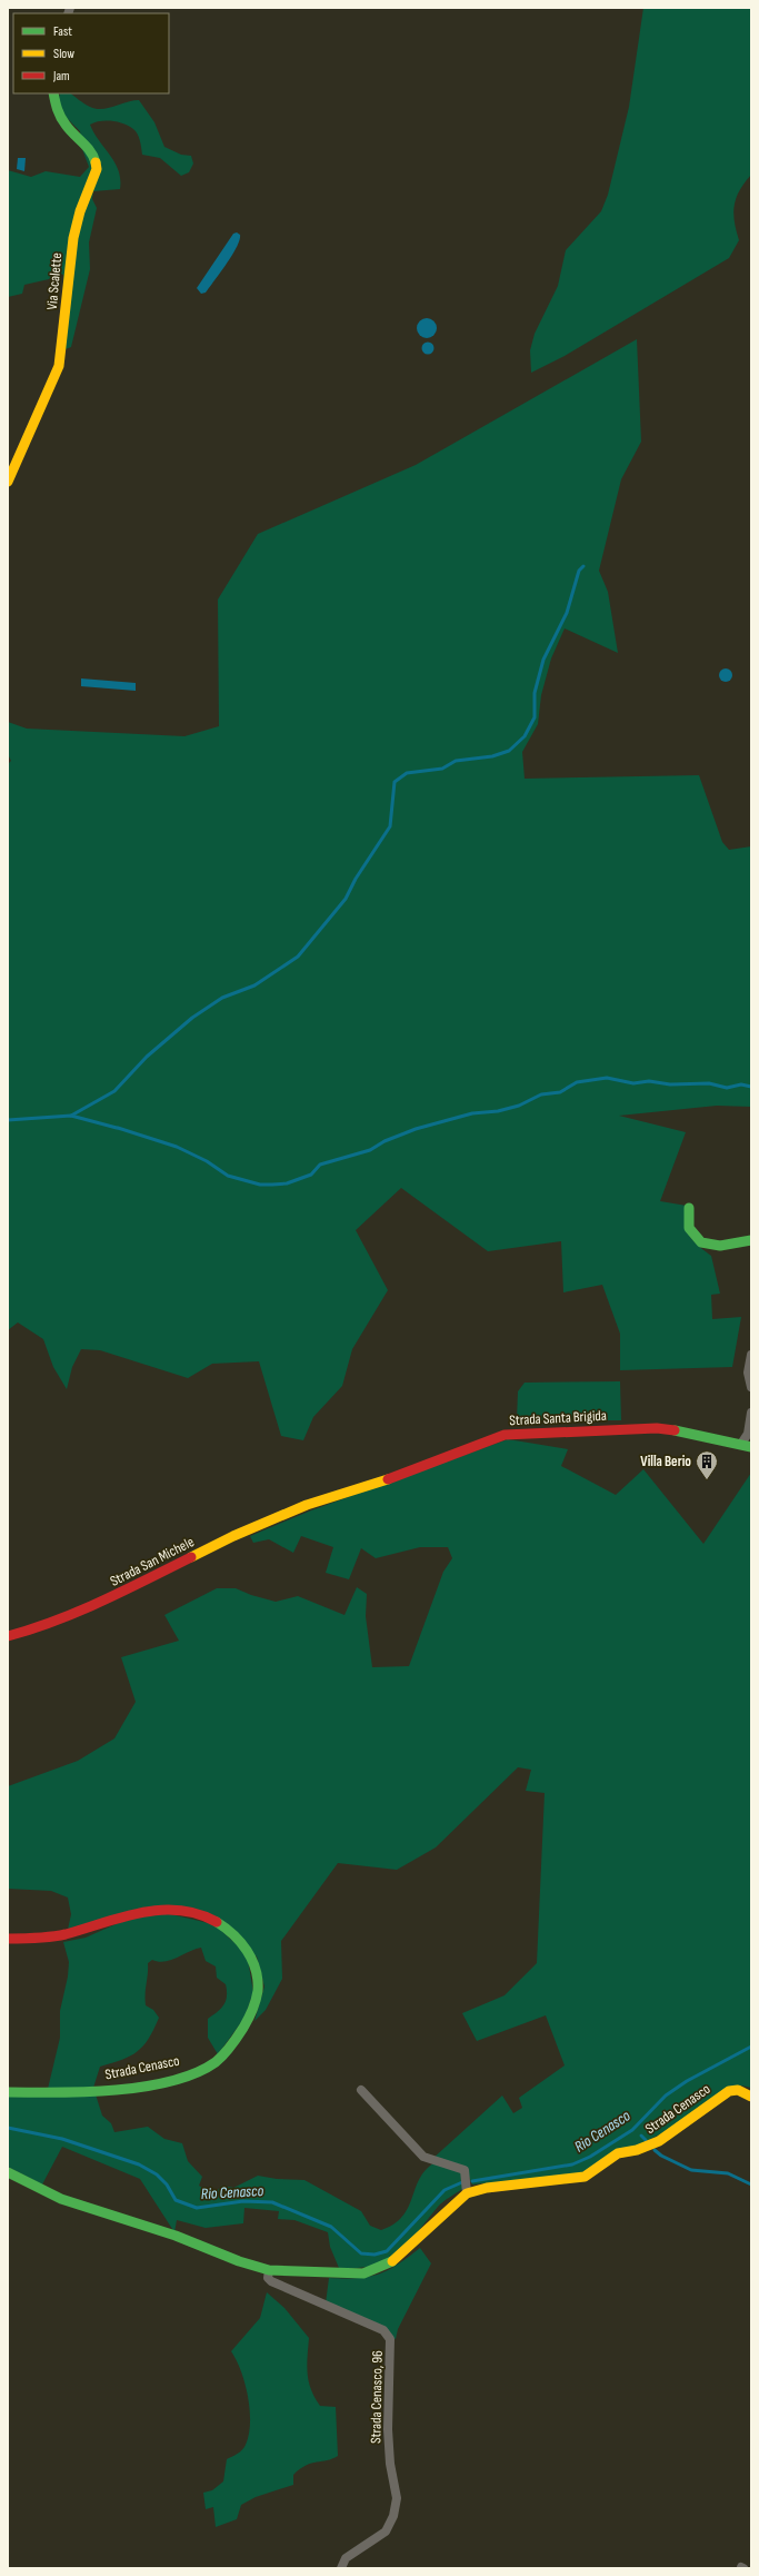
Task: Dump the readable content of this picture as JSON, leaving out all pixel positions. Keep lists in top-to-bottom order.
{
  "streets": {
    "street": [
      "Via Scalette",
      "Strada Santa Brigida",
      "Strada San Michele",
      "Strada Cenasco",
      "Strada Cenasco, 96"
    ]
  },
  "crossings": [
    ["Strada Santa Brigida", "Strada San Michele"],
    ["Strada Cenasco", "Strada Cenasco, 96"]
  ],
  "water": ["Rio Cenasco"],
  "places": {
    "building": ["Villa Berio"]
  },
  "legend": ["Fast", "Slow", "Jam"]
}
